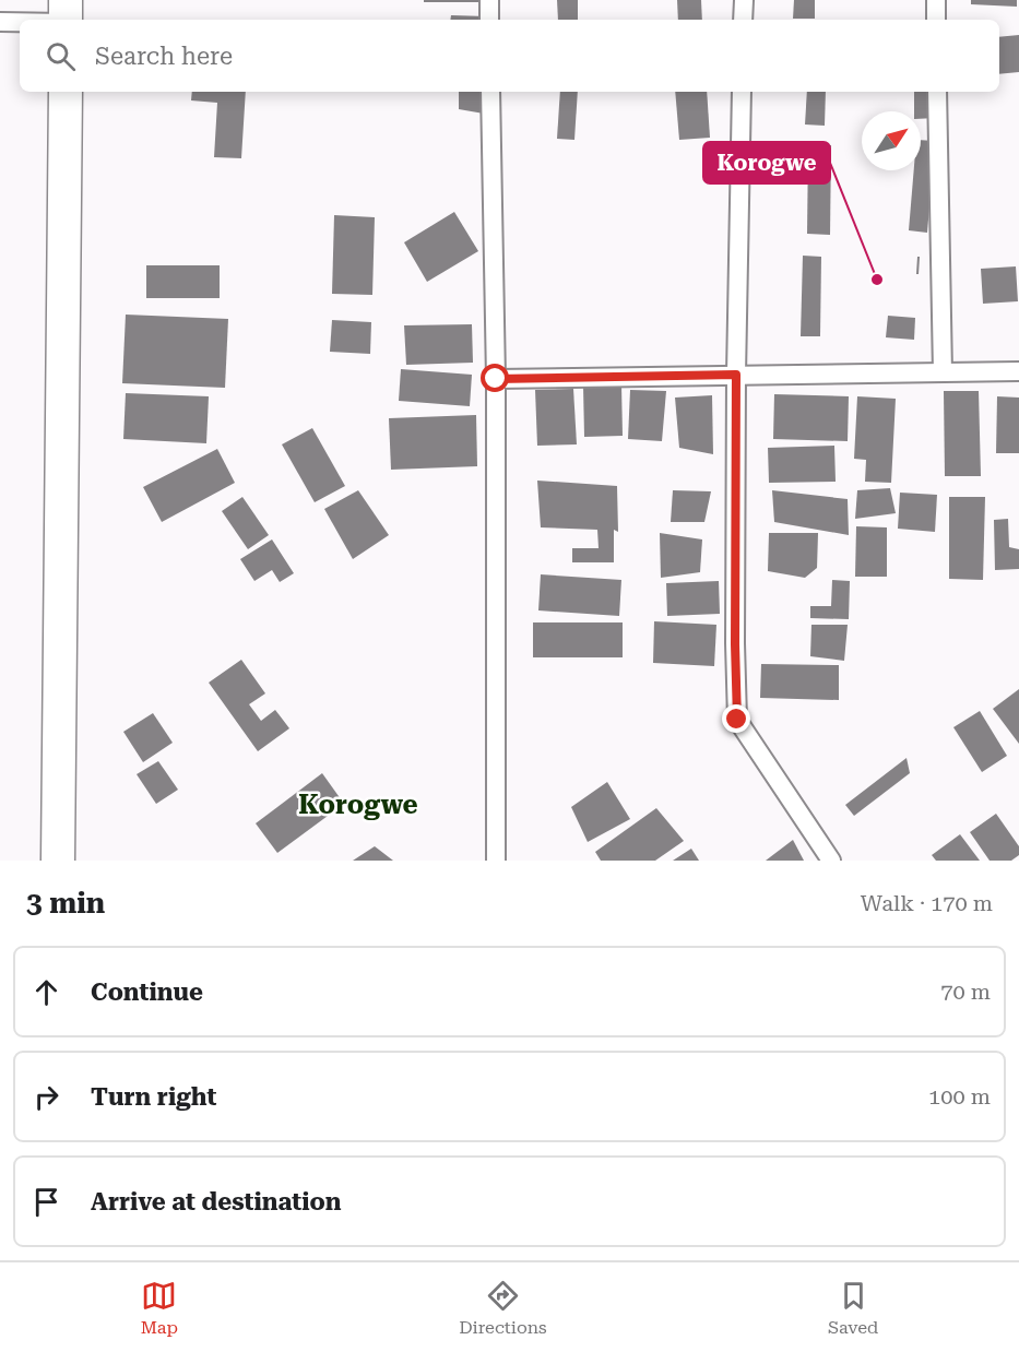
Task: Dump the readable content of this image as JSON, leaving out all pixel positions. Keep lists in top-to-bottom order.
{
  "districts": ["Korogwe"],
  "places": ["Korogwe"],
  "north": "top right",
  "page": {
    "search": "Search here",
    "heading": ["3 min", "Walk · 170 m"],
    "list": [
      ["Continue", "70 m"],
      ["Turn right", "100 m"],
      "Arrive at destination"
    ],
    "nav": ["Map", "Directions", "Saved"]
  }
}
